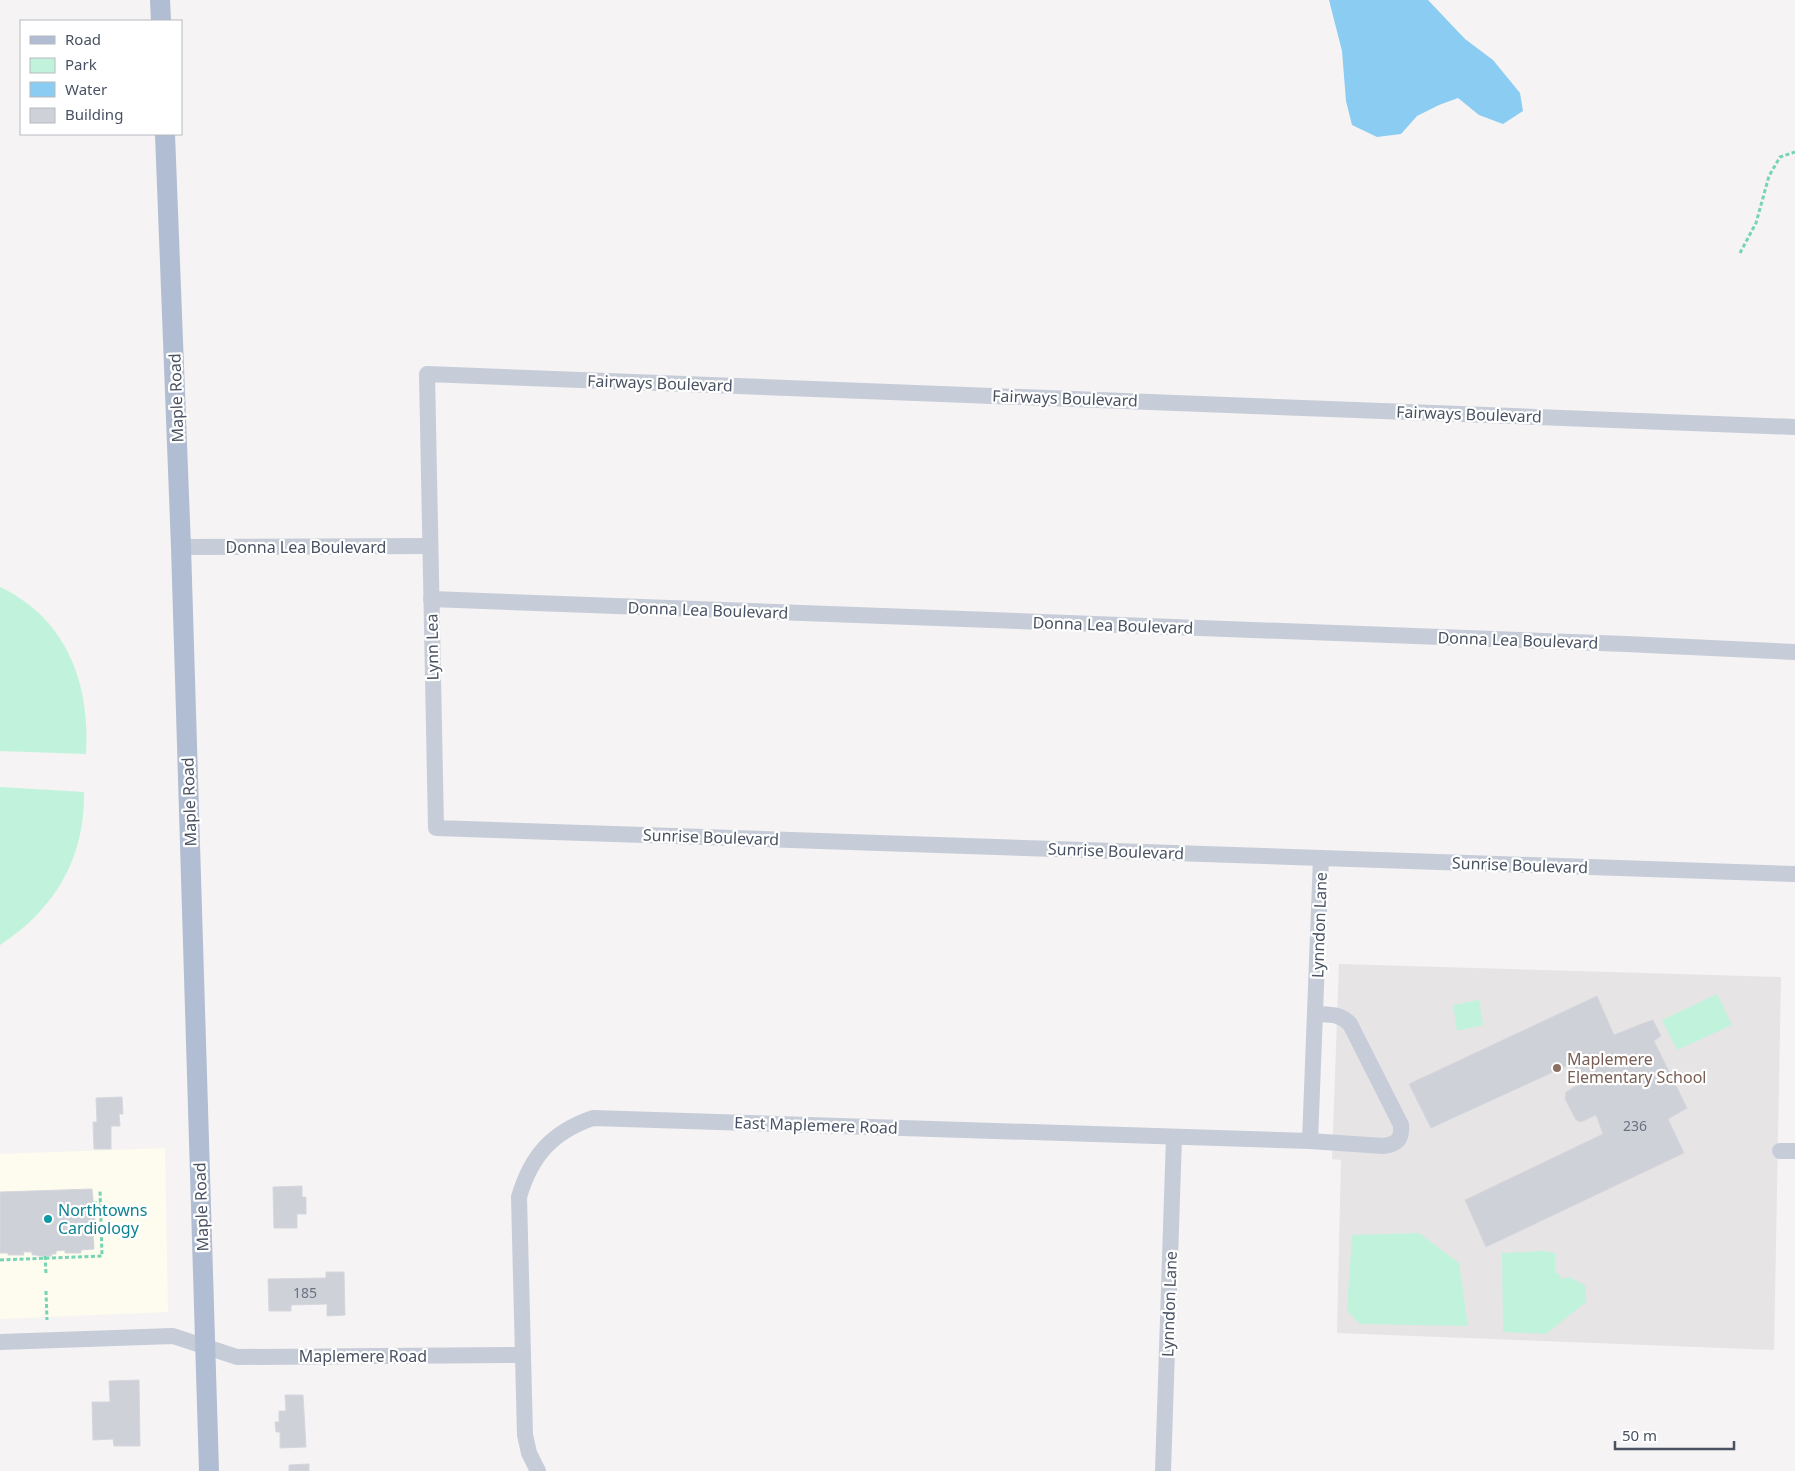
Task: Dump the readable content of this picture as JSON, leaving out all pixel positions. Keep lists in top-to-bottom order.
{
  "streets": {
    "main road": ["Maple Road"],
    "street": [
      "Fairways Boulevard",
      "Donna Lea Boulevard",
      "Lynn Lea",
      "Sunrise Boulevard",
      "Lynndon Lane",
      "East Maplemere Road",
      "Maplemere Road"
    ]
  },
  "crossings": [
    ["Fairways Boulevard", "Lynn Lea"],
    ["Maple Road", "Donna Lea Boulevard"],
    ["Maple Road", "Maplemere Road"],
    ["Donna Lea Boulevard", "Lynn Lea"],
    ["Lynn Lea", "Sunrise Boulevard"],
    ["Sunrise Boulevard", "Lynndon Lane"],
    ["Lynndon Lane", "East Maplemere Road"],
    ["East Maplemere Road", "Maplemere Road"]
  ],
  "places": ["Maplemere Elementary School", "Northtowns Cardiology"],
  "house_numbers": ["236", "185"],
  "legend": [
    "Road",
    "Park",
    "Water",
    "Building"
  ],
  "scale_bar": "50 m"
}
